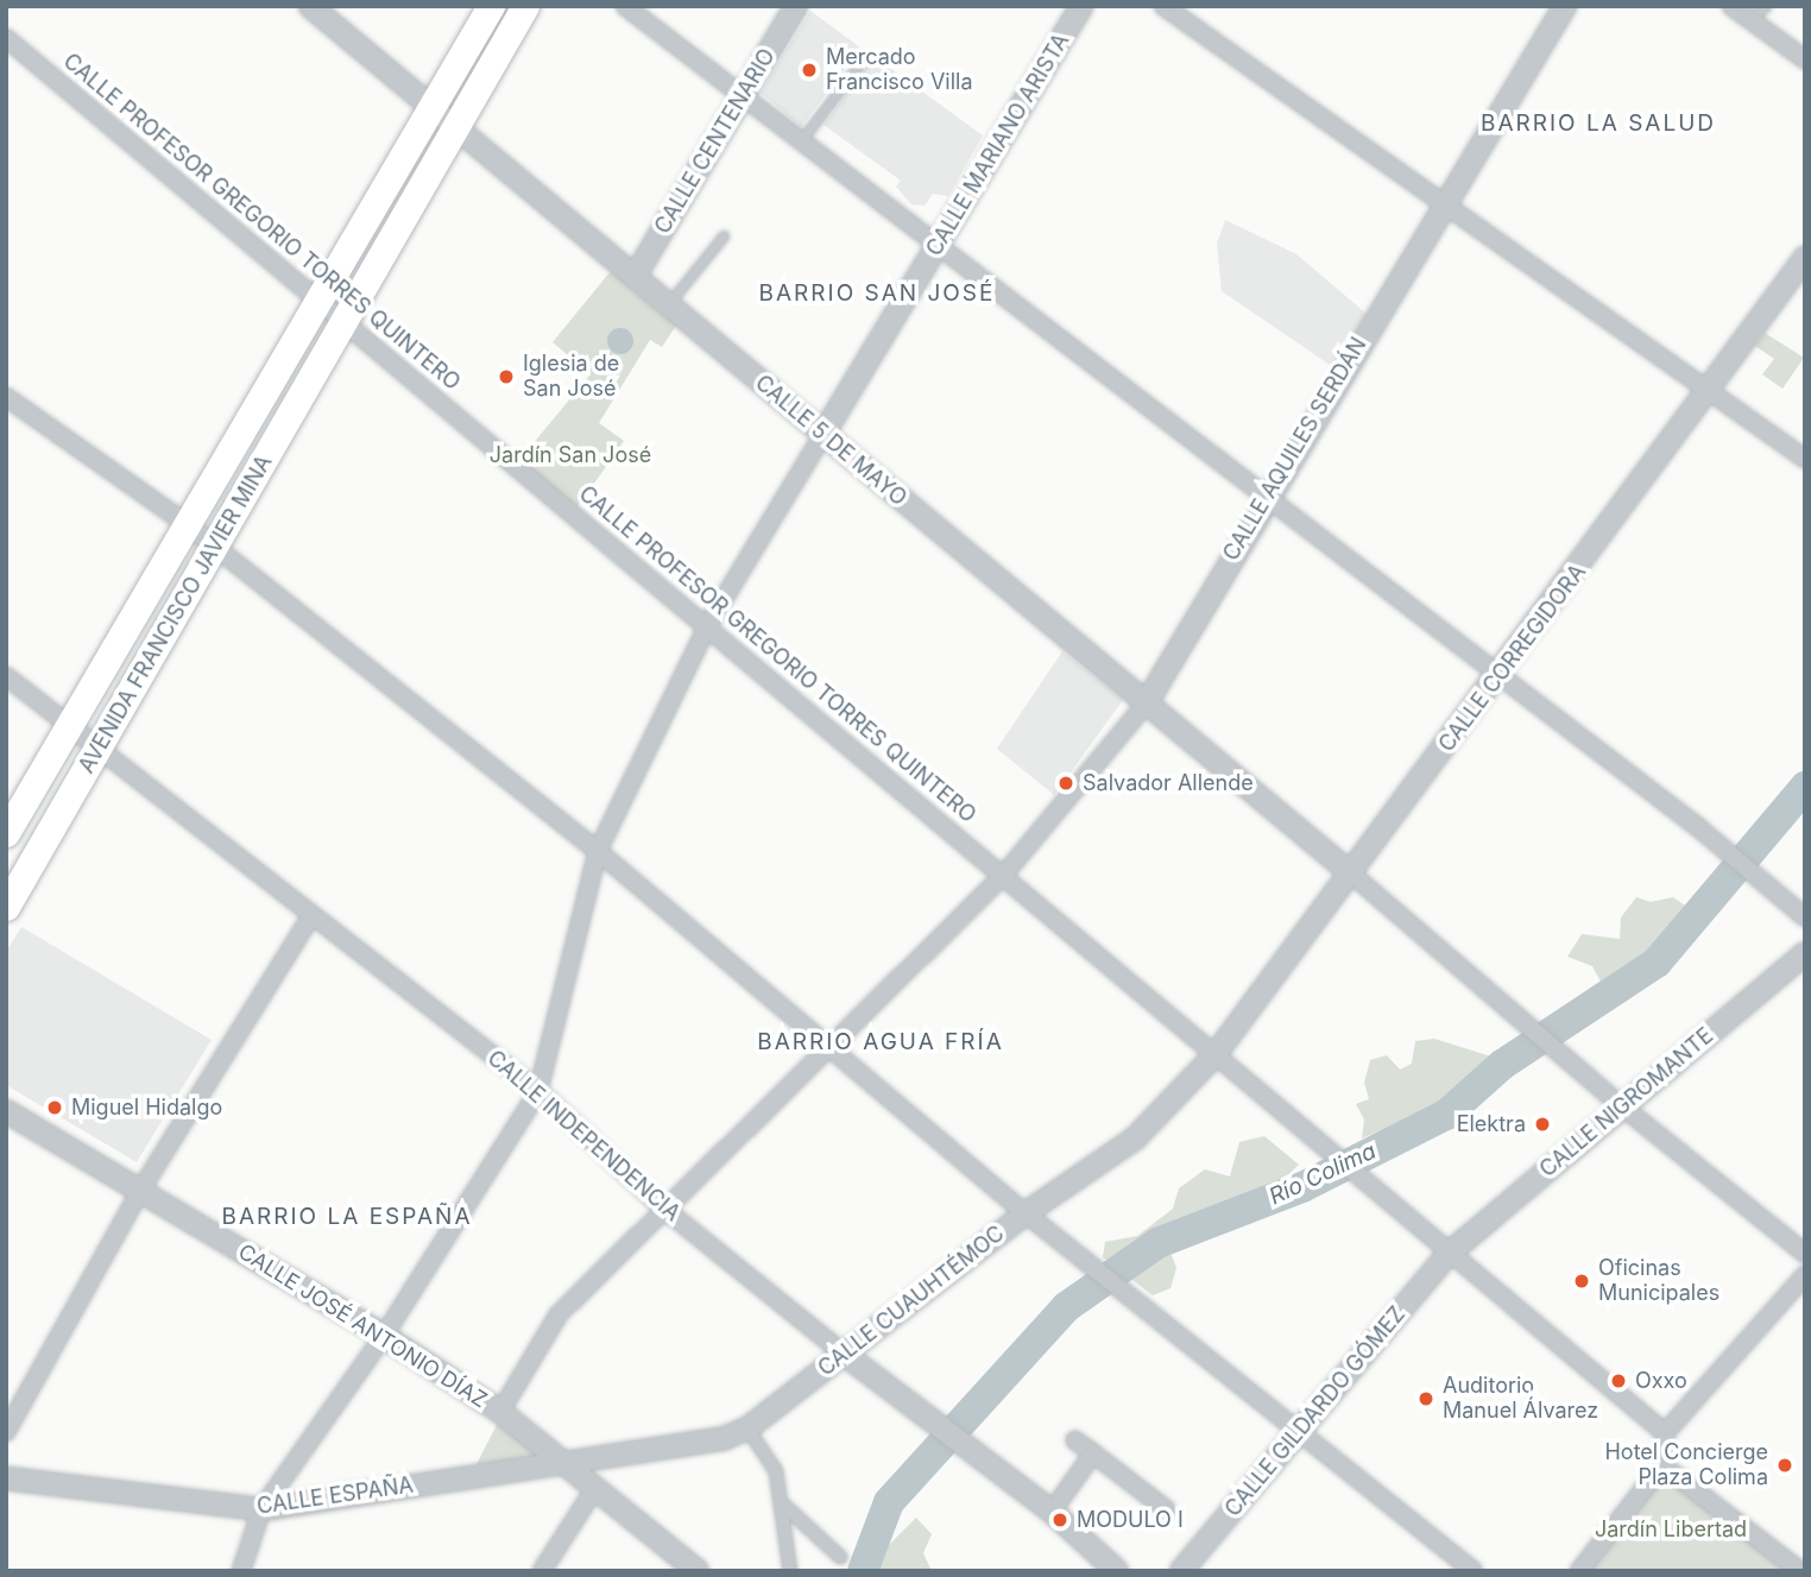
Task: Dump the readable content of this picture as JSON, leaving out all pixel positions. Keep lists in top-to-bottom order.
{
  "streets": {
    "main road": ["AVENIDA FRANCISCO JAVIER MINA"],
    "street": [
      "CALLE CENTENARIO",
      "CALLE MARIANO ARISTA",
      "CALLE PROFESOR GREGORIO TORRES QUINTERO",
      "CALLE 5 DE MAYO",
      "CALLE AQUILES SERDÁN",
      "CALLE CORREGIDORA",
      "CALLE NIGROMANTE",
      "CALLE INDEPENDENCIA",
      "CALLE CUAUHTÉMOC",
      "CALLE JOSÉ ANTONIO DÍAZ",
      "CALLE GILDARDO GÓMEZ",
      "CALLE ESPAÑA"
    ]
  },
  "crossings": [
    ["CALLE CENTENARIO", "CALLE 5 DE MAYO"],
    ["CALLE MARIANO ARISTA", "CALLE PROFESOR GREGORIO TORRES QUINTERO"],
    ["CALLE MARIANO ARISTA", "CALLE 5 DE MAYO"],
    ["CALLE MARIANO ARISTA", "CALLE INDEPENDENCIA"],
    ["CALLE MARIANO ARISTA", "CALLE JOSÉ ANTONIO DÍAZ"],
    ["CALLE MARIANO ARISTA", "CALLE ESPAÑA"],
    ["CALLE PROFESOR GREGORIO TORRES QUINTERO", "CALLE AQUILES SERDÁN"],
    ["CALLE PROFESOR GREGORIO TORRES QUINTERO", "AVENIDA FRANCISCO JAVIER MINA"],
    ["CALLE PROFESOR GREGORIO TORRES QUINTERO", "CALLE CORREGIDORA"],
    ["CALLE PROFESOR GREGORIO TORRES QUINTERO", "CALLE NIGROMANTE"],
    ["CALLE PROFESOR GREGORIO TORRES QUINTERO", "CALLE CUAUHTÉMOC"],
    ["CALLE PROFESOR GREGORIO TORRES QUINTERO", "CALLE GILDARDO GÓMEZ"],
    ["CALLE 5 DE MAYO", "CALLE AQUILES SERDÁN"],
    ["CALLE 5 DE MAYO", "AVENIDA FRANCISCO JAVIER MINA"],
    ["CALLE 5 DE MAYO", "CALLE CORREGIDORA"],
    ["CALLE AQUILES SERDÁN", "CALLE INDEPENDENCIA"],
    ["CALLE AQUILES SERDÁN", "CALLE JOSÉ ANTONIO DÍAZ"],
    ["AVENIDA FRANCISCO JAVIER MINA", "CALLE INDEPENDENCIA"],
    ["CALLE CORREGIDORA", "CALLE CUAUHTÉMOC"],
    ["CALLE NIGROMANTE", "CALLE GILDARDO GÓMEZ"],
    ["CALLE INDEPENDENCIA", "CALLE CUAUHTÉMOC"],
    ["CALLE CUAUHTÉMOC", "CALLE JOSÉ ANTONIO DÍAZ"],
    ["CALLE CUAUHTÉMOC", "CALLE ESPAÑA"],
    ["CALLE JOSÉ ANTONIO DÍAZ", "CALLE ESPAÑA"]
  ],
  "districts": [
    "BARRIO LA SALUD",
    "BARRIO SAN JOSÉ",
    "BARRIO AGUA FRÍA",
    "BARRIO LA ESPAÑA"
  ],
  "water": ["Río Colima"],
  "parks": ["Jardín San José", "Jardín Libertad"],
  "places": [
    "Mercado Francisco Villa",
    "Iglesia de San José",
    "Salvador Allende",
    "Miguel Hidalgo",
    "Elektra",
    "Oficinas Municipales",
    "Oxxo",
    "Auditorio Manuel Álvarez",
    "Hotel Concierge Plaza Colima",
    "MODULO I"
  ]
}
